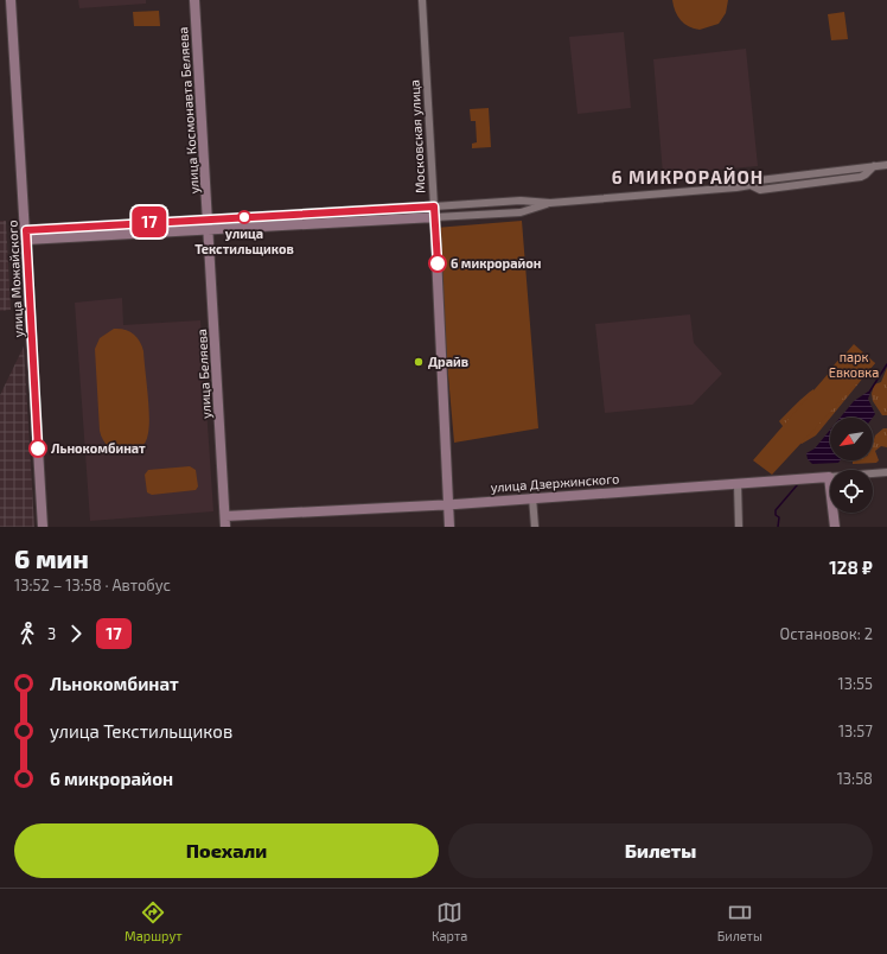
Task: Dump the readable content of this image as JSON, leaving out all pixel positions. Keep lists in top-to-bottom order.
{
  "streets": {
    "street": [
      "улица Космонавта Беляева",
      "Московская улица",
      "улица Можайского",
      "улица Беляева",
      "улица Дзержинского"
    ]
  },
  "crossings": [
    ["улица Космонавта Беляева", "улица Беляева"],
    ["Московская улица", "улица Дзержинского"],
    ["улица Беляева", "улица Дзержинского"]
  ],
  "districts": ["6 МИКРОРАЙОН"],
  "parks": ["парк Евковка"],
  "places": [
    "улица Текстильщиков",
    "6 микрорайон",
    "Драйв",
    "Льнокомбинат"
  ],
  "lines": ["bus line 17"],
  "north": "bottom left",
  "page": {
    "on_map": "17",
    "heading": ["6 мин", "13:52 – 13:58 · Автобус", "128 ₽"],
    "legs": ["3", "17", "Остановок: 2"],
    "list": [
      {
        "name": "Льнокомбинат",
        "value": "13:55"
      },
      {
        "name": "улица Текстильщиков",
        "value": "13:57"
      },
      {
        "name": "6 микрорайон",
        "value": "13:58"
      }
    ],
    "buttons": ["Поехали", "Билеты"],
    "tabs": ["Маршрут", "Карта", "Билеты"]
  }
}
